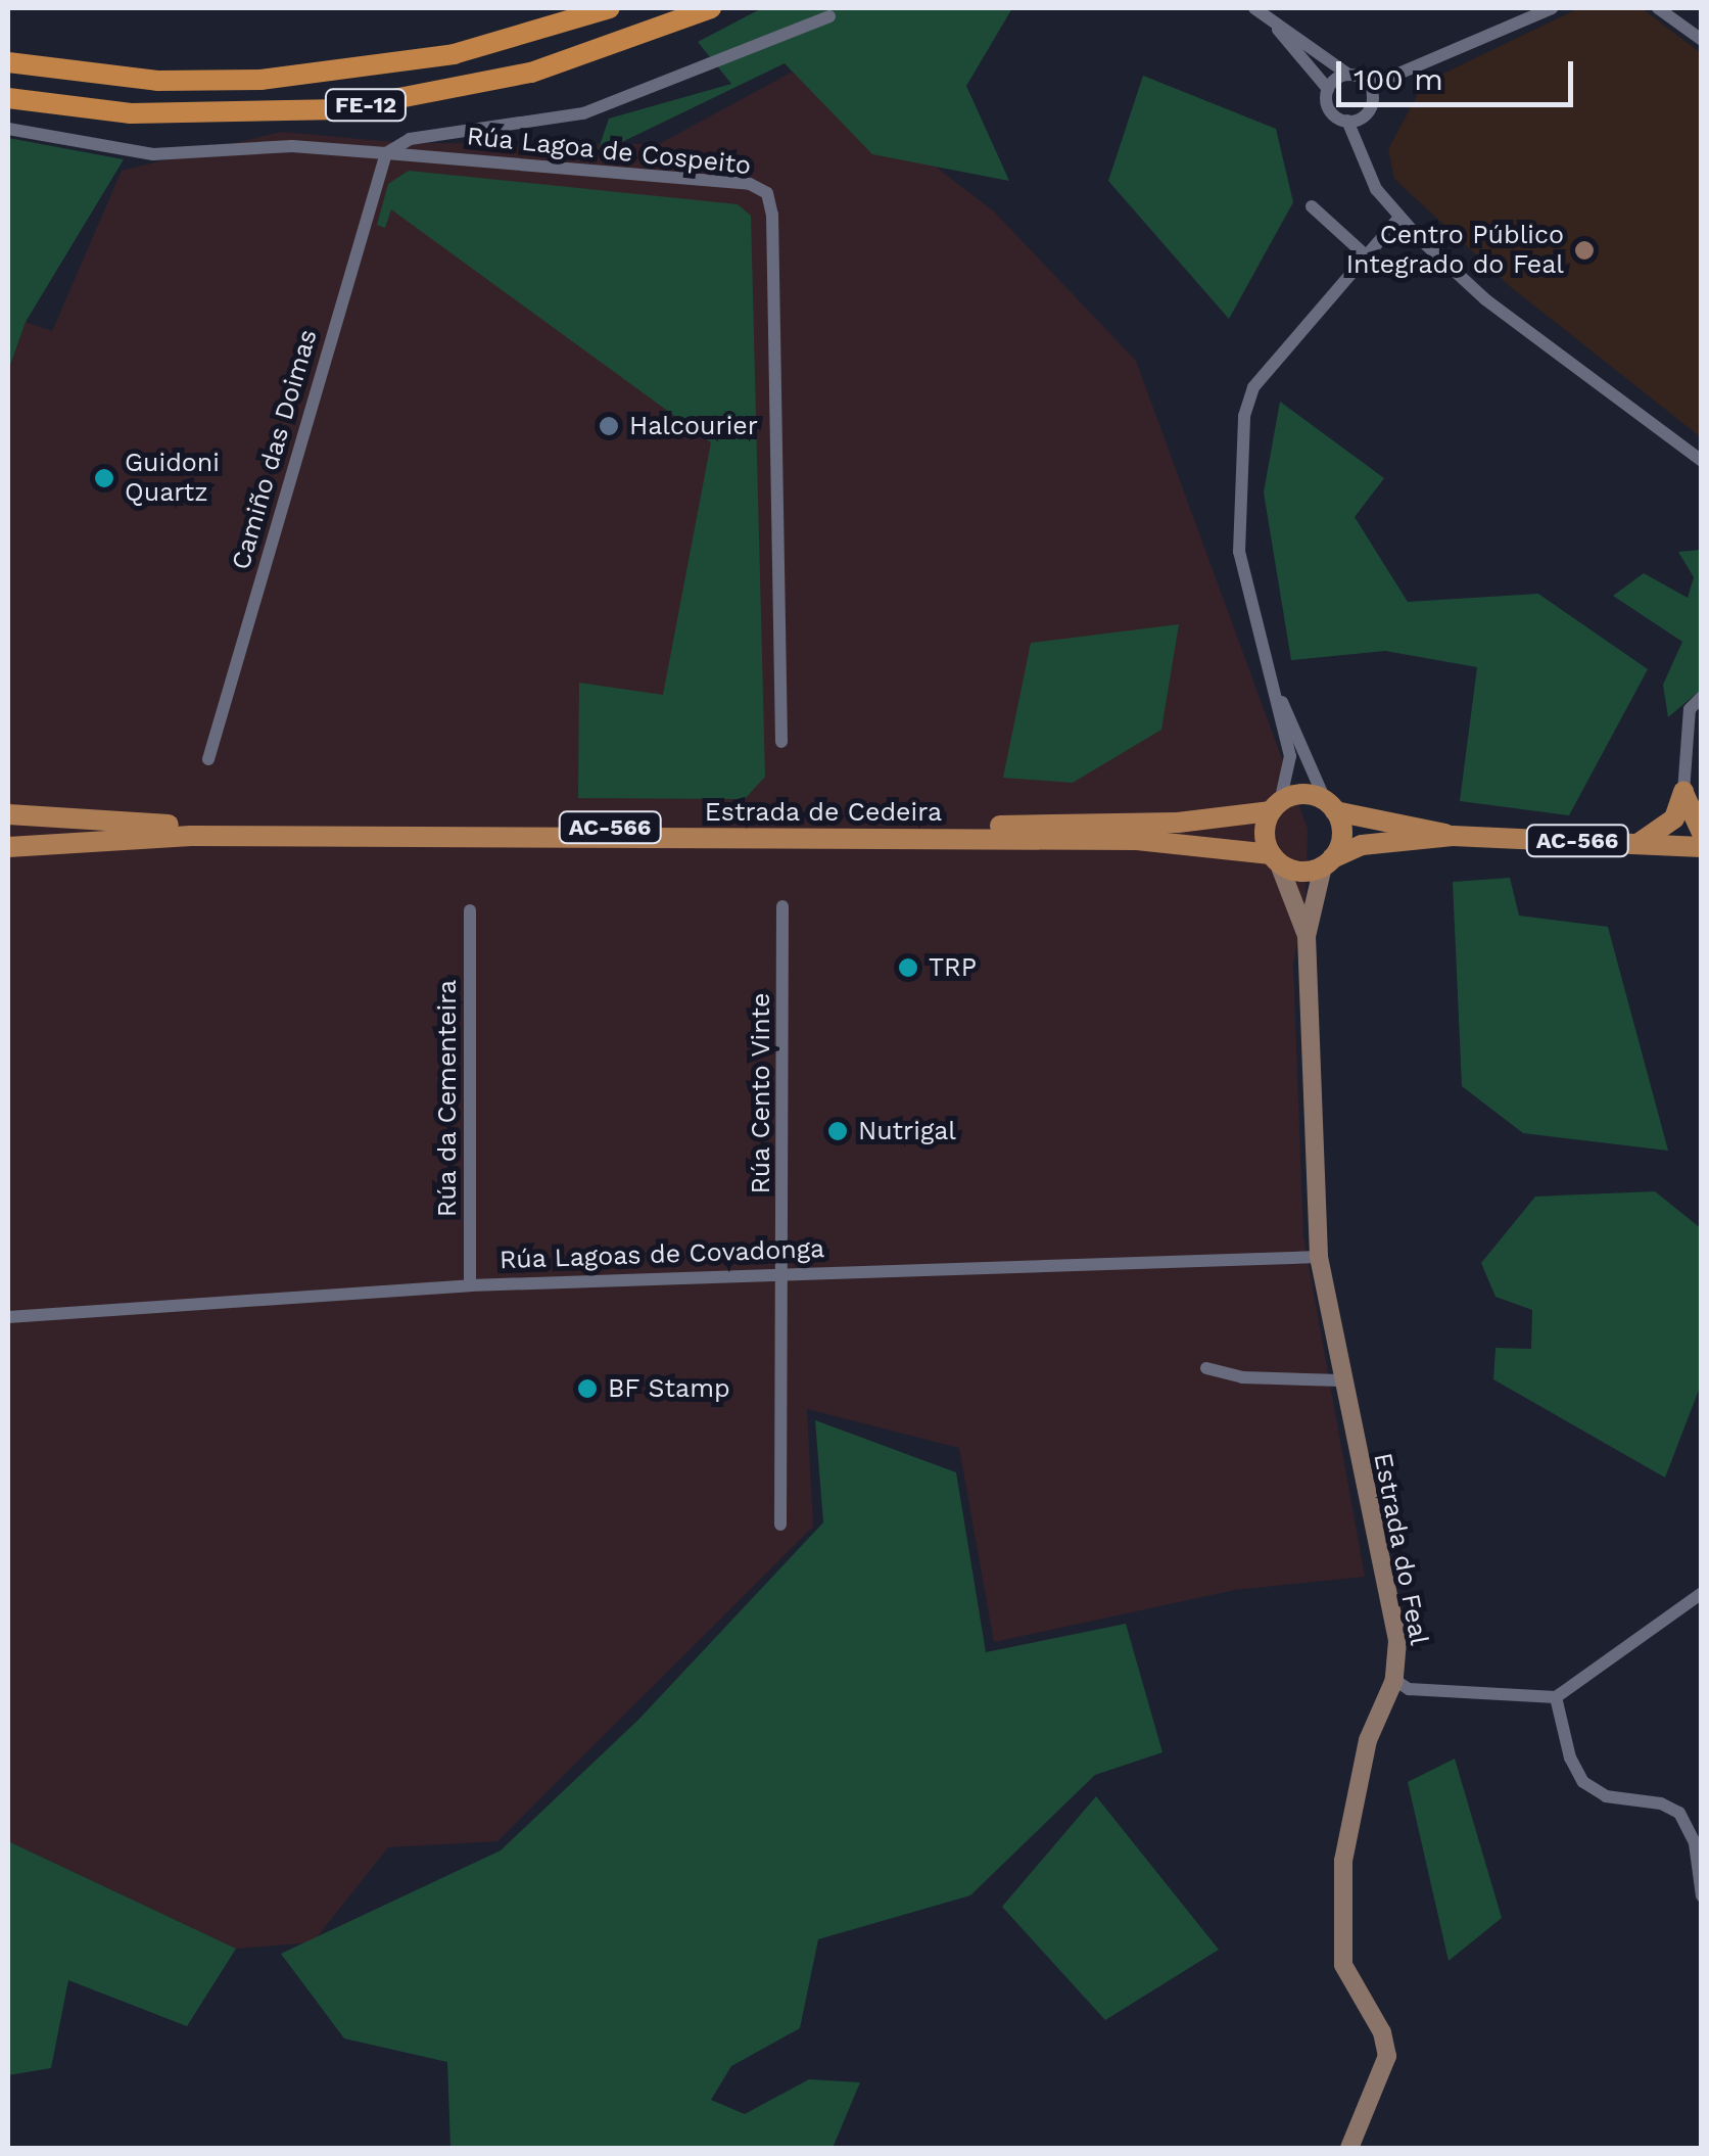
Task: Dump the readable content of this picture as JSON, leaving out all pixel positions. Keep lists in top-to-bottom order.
{
  "streets": {
    "highway": ["FE-12"],
    "main road": ["Estrada de Cedeira", "AC-566", "Estrada do Feal"],
    "street": [
      "Rúa Lagoa de Cospeito",
      "Camiño das Doimas",
      "Rúa Cento Vinte",
      "Rúa da Cementeira",
      "Rúa Lagoas de Covadonga"
    ]
  },
  "crossings": [
    ["Rúa Lagoa de Cospeito", "Camiño das Doimas"],
    ["Estrada de Cedeira", "AC-566"],
    ["Estrada de Cedeira", "Estrada do Feal"],
    ["AC-566", "Estrada do Feal"],
    ["Rúa Cento Vinte", "Rúa Lagoas de Covadonga"],
    ["Rúa da Cementeira", "Rúa Lagoas de Covadonga"],
    ["Rúa Lagoas de Covadonga", "Estrada do Feal"]
  ],
  "places": [
    "Centro Público Integrado do Feal",
    "Halcourier",
    "Guidoni Quartz",
    "TRP",
    "Nutrigal",
    "BF Stamp"
  ],
  "scale_bar": "100 m"
}
